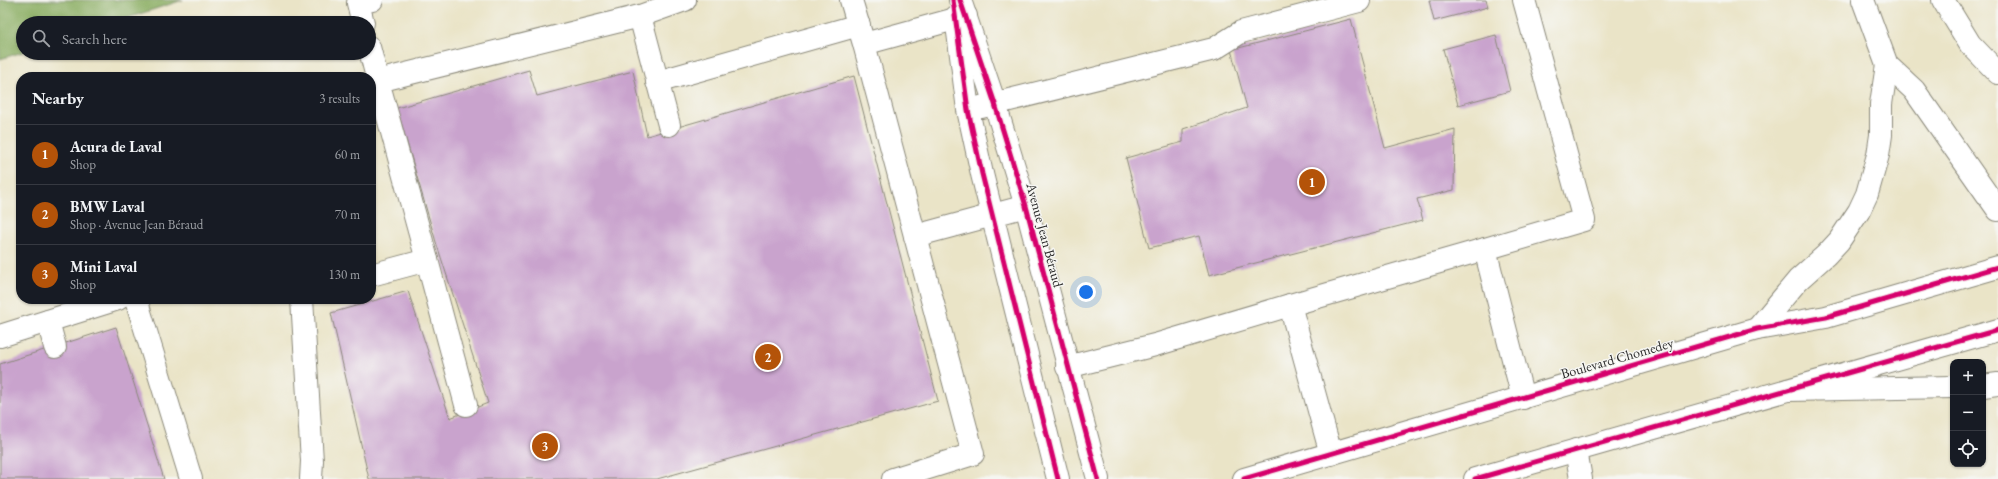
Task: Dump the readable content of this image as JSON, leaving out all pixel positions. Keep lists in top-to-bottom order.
{
  "streets": {
    "street": ["Avenue Jean Béraud", "Boulevard Chomedey"]
  },
  "page": {
    "search": "Search here",
    "heading": ["Nearby", "3 results"],
    "list": [
      {
        "mark": "1",
        "name": "Acura de Laval",
        "note": "Shop",
        "value": "60 m"
      },
      {
        "mark": "2",
        "name": "BMW Laval",
        "note": "Shop · Avenue Jean Béraud",
        "value": "70 m"
      },
      {
        "mark": "3",
        "name": "Mini Laval",
        "note": "Shop",
        "value": "130 m"
      }
    ],
    "pins": ["1", "2", "3"],
    "map_buttons": ["+", "−"]
  }
}
